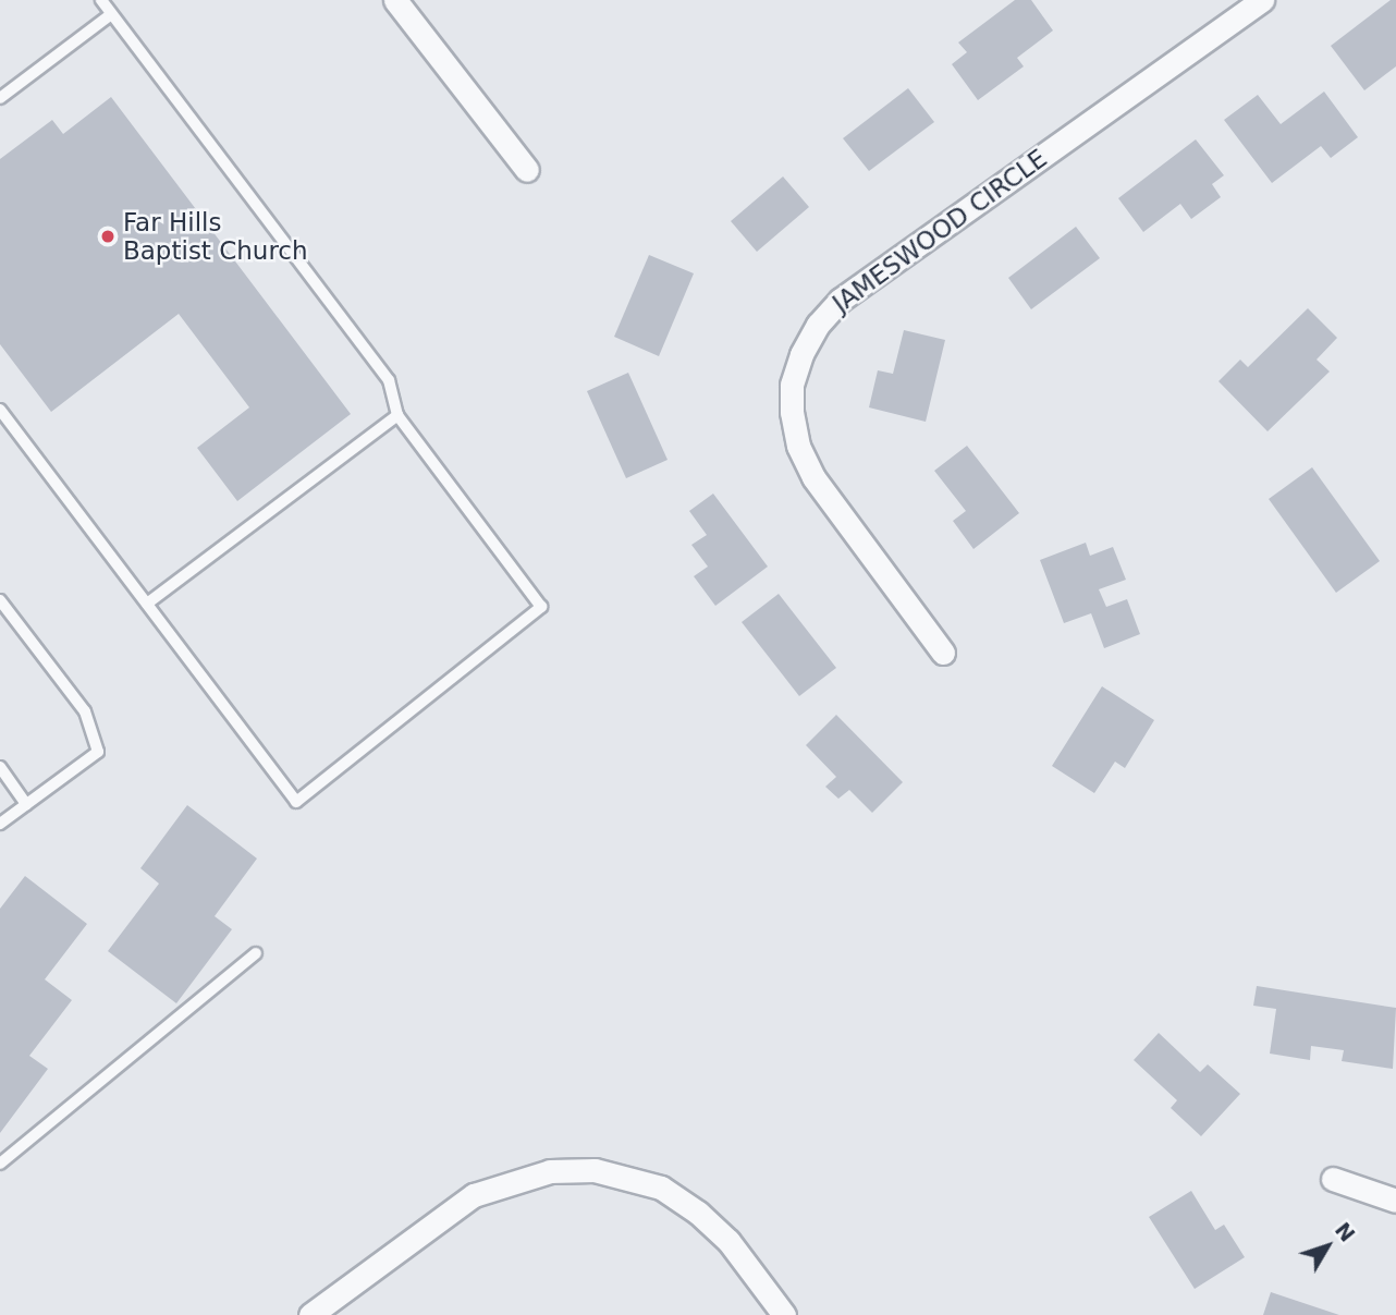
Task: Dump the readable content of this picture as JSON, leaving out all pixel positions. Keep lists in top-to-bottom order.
{
  "streets": {
    "street": ["JAMESWOOD CIRCLE"]
  },
  "places": ["Far Hills Baptist Church"],
  "north": "top right"
}
